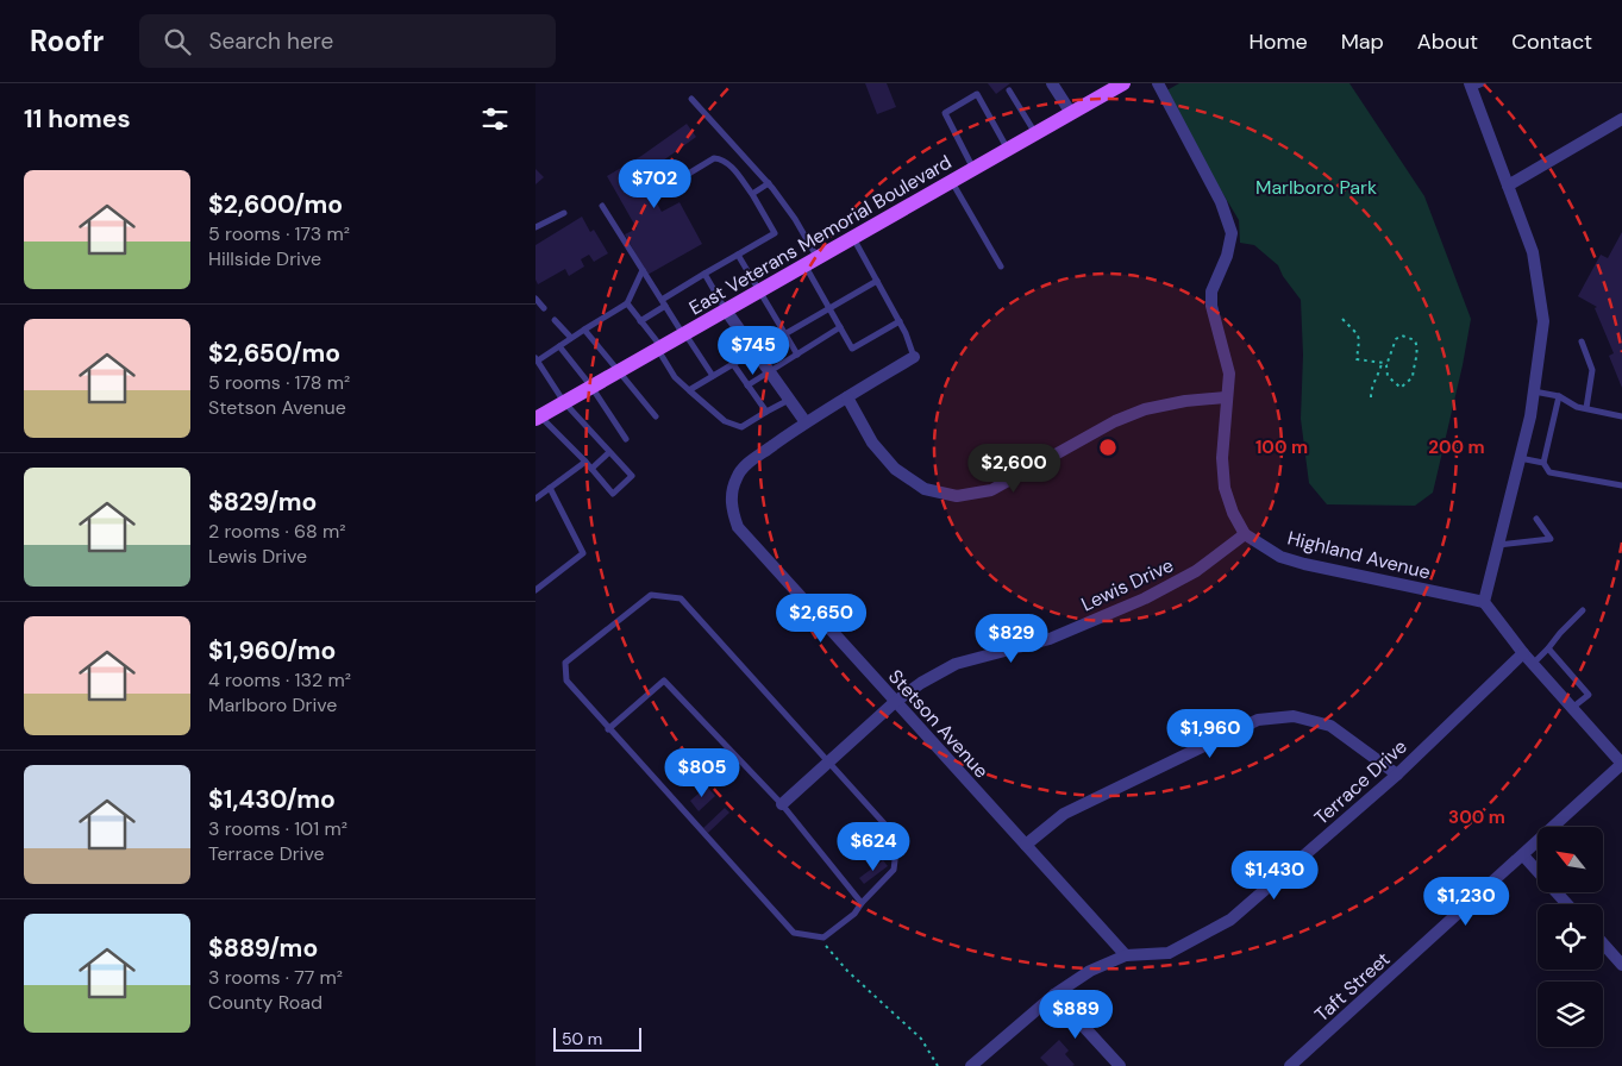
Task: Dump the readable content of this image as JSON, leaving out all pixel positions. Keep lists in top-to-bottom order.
{
  "streets": {
    "main road": ["East Veterans Memorial Boulevard"],
    "street": [
      "Highland Avenue",
      "Lewis Drive",
      "Stetson Avenue",
      "Terrace Drive",
      "Taft Street"
    ]
  },
  "crossings": [
    ["Highland Avenue", "Lewis Drive"],
    ["Lewis Drive", "Stetson Avenue"],
    ["Stetson Avenue", "Terrace Drive"]
  ],
  "parks": ["Marlboro Park"],
  "scale_bar": "50 m",
  "north": "top left",
  "page": {
    "header": "Roofr",
    "search": "Search here",
    "nav": [
      "Home",
      "Map",
      "About",
      "Contact"
    ],
    "heading": "11 homes",
    "list": [
      {
        "name": "$2,600/mo",
        "note": "5 rooms · 173 m² · Hillside Drive"
      },
      {
        "name": "$2,650/mo",
        "note": "5 rooms · 178 m² · Stetson Avenue"
      },
      {
        "name": "$829/mo",
        "note": "2 rooms · 68 m² · Lewis Drive"
      },
      {
        "name": "$1,960/mo",
        "note": "4 rooms · 132 m² · Marlboro Drive"
      },
      {
        "name": "$1,430/mo",
        "note": "3 rooms · 101 m² · Terrace Drive"
      },
      {
        "name": "$889/mo",
        "note": "3 rooms · 77 m² · County Road"
      }
    ],
    "price": [
      "$702",
      "$745",
      "$2,600",
      "$2,650",
      "$829",
      "$1,960",
      "$805",
      "$624",
      "$1,430",
      "$1,230",
      "$889"
    ],
    "scale": "50 m"
  },
  "rings": ["100 m", "200 m", "300 m"]
}
